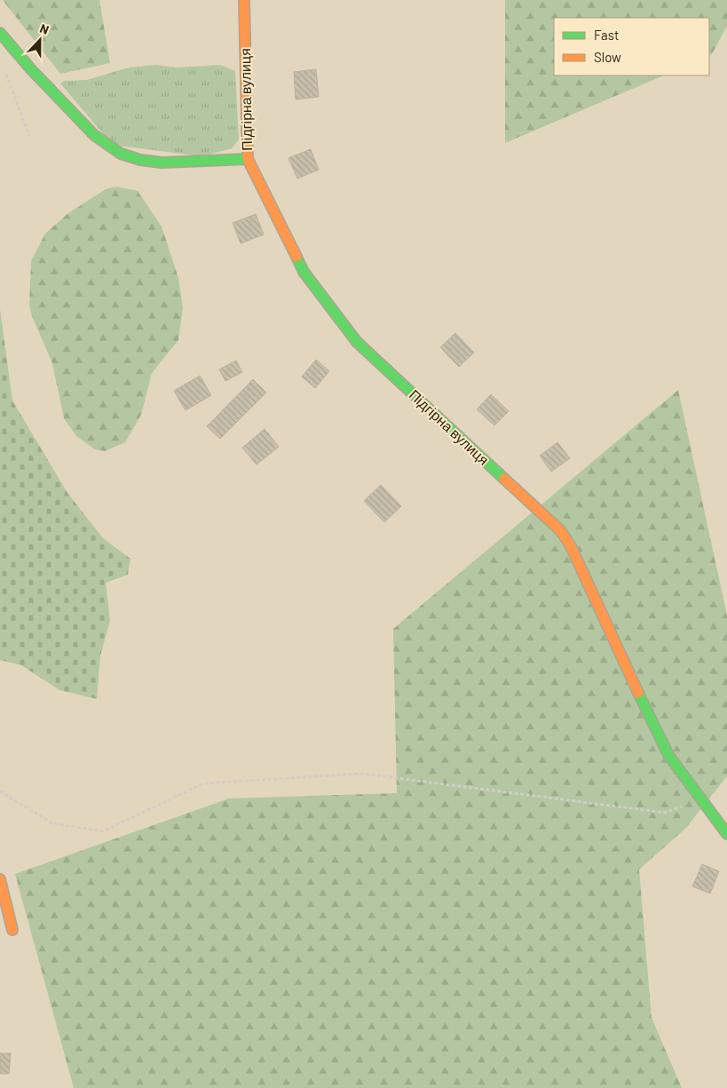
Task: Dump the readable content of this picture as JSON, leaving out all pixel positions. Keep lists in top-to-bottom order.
{
  "streets": {
    "street": ["Підгірна вулиця"]
  },
  "legend": ["Fast", "Slow"],
  "north": "top"
}
